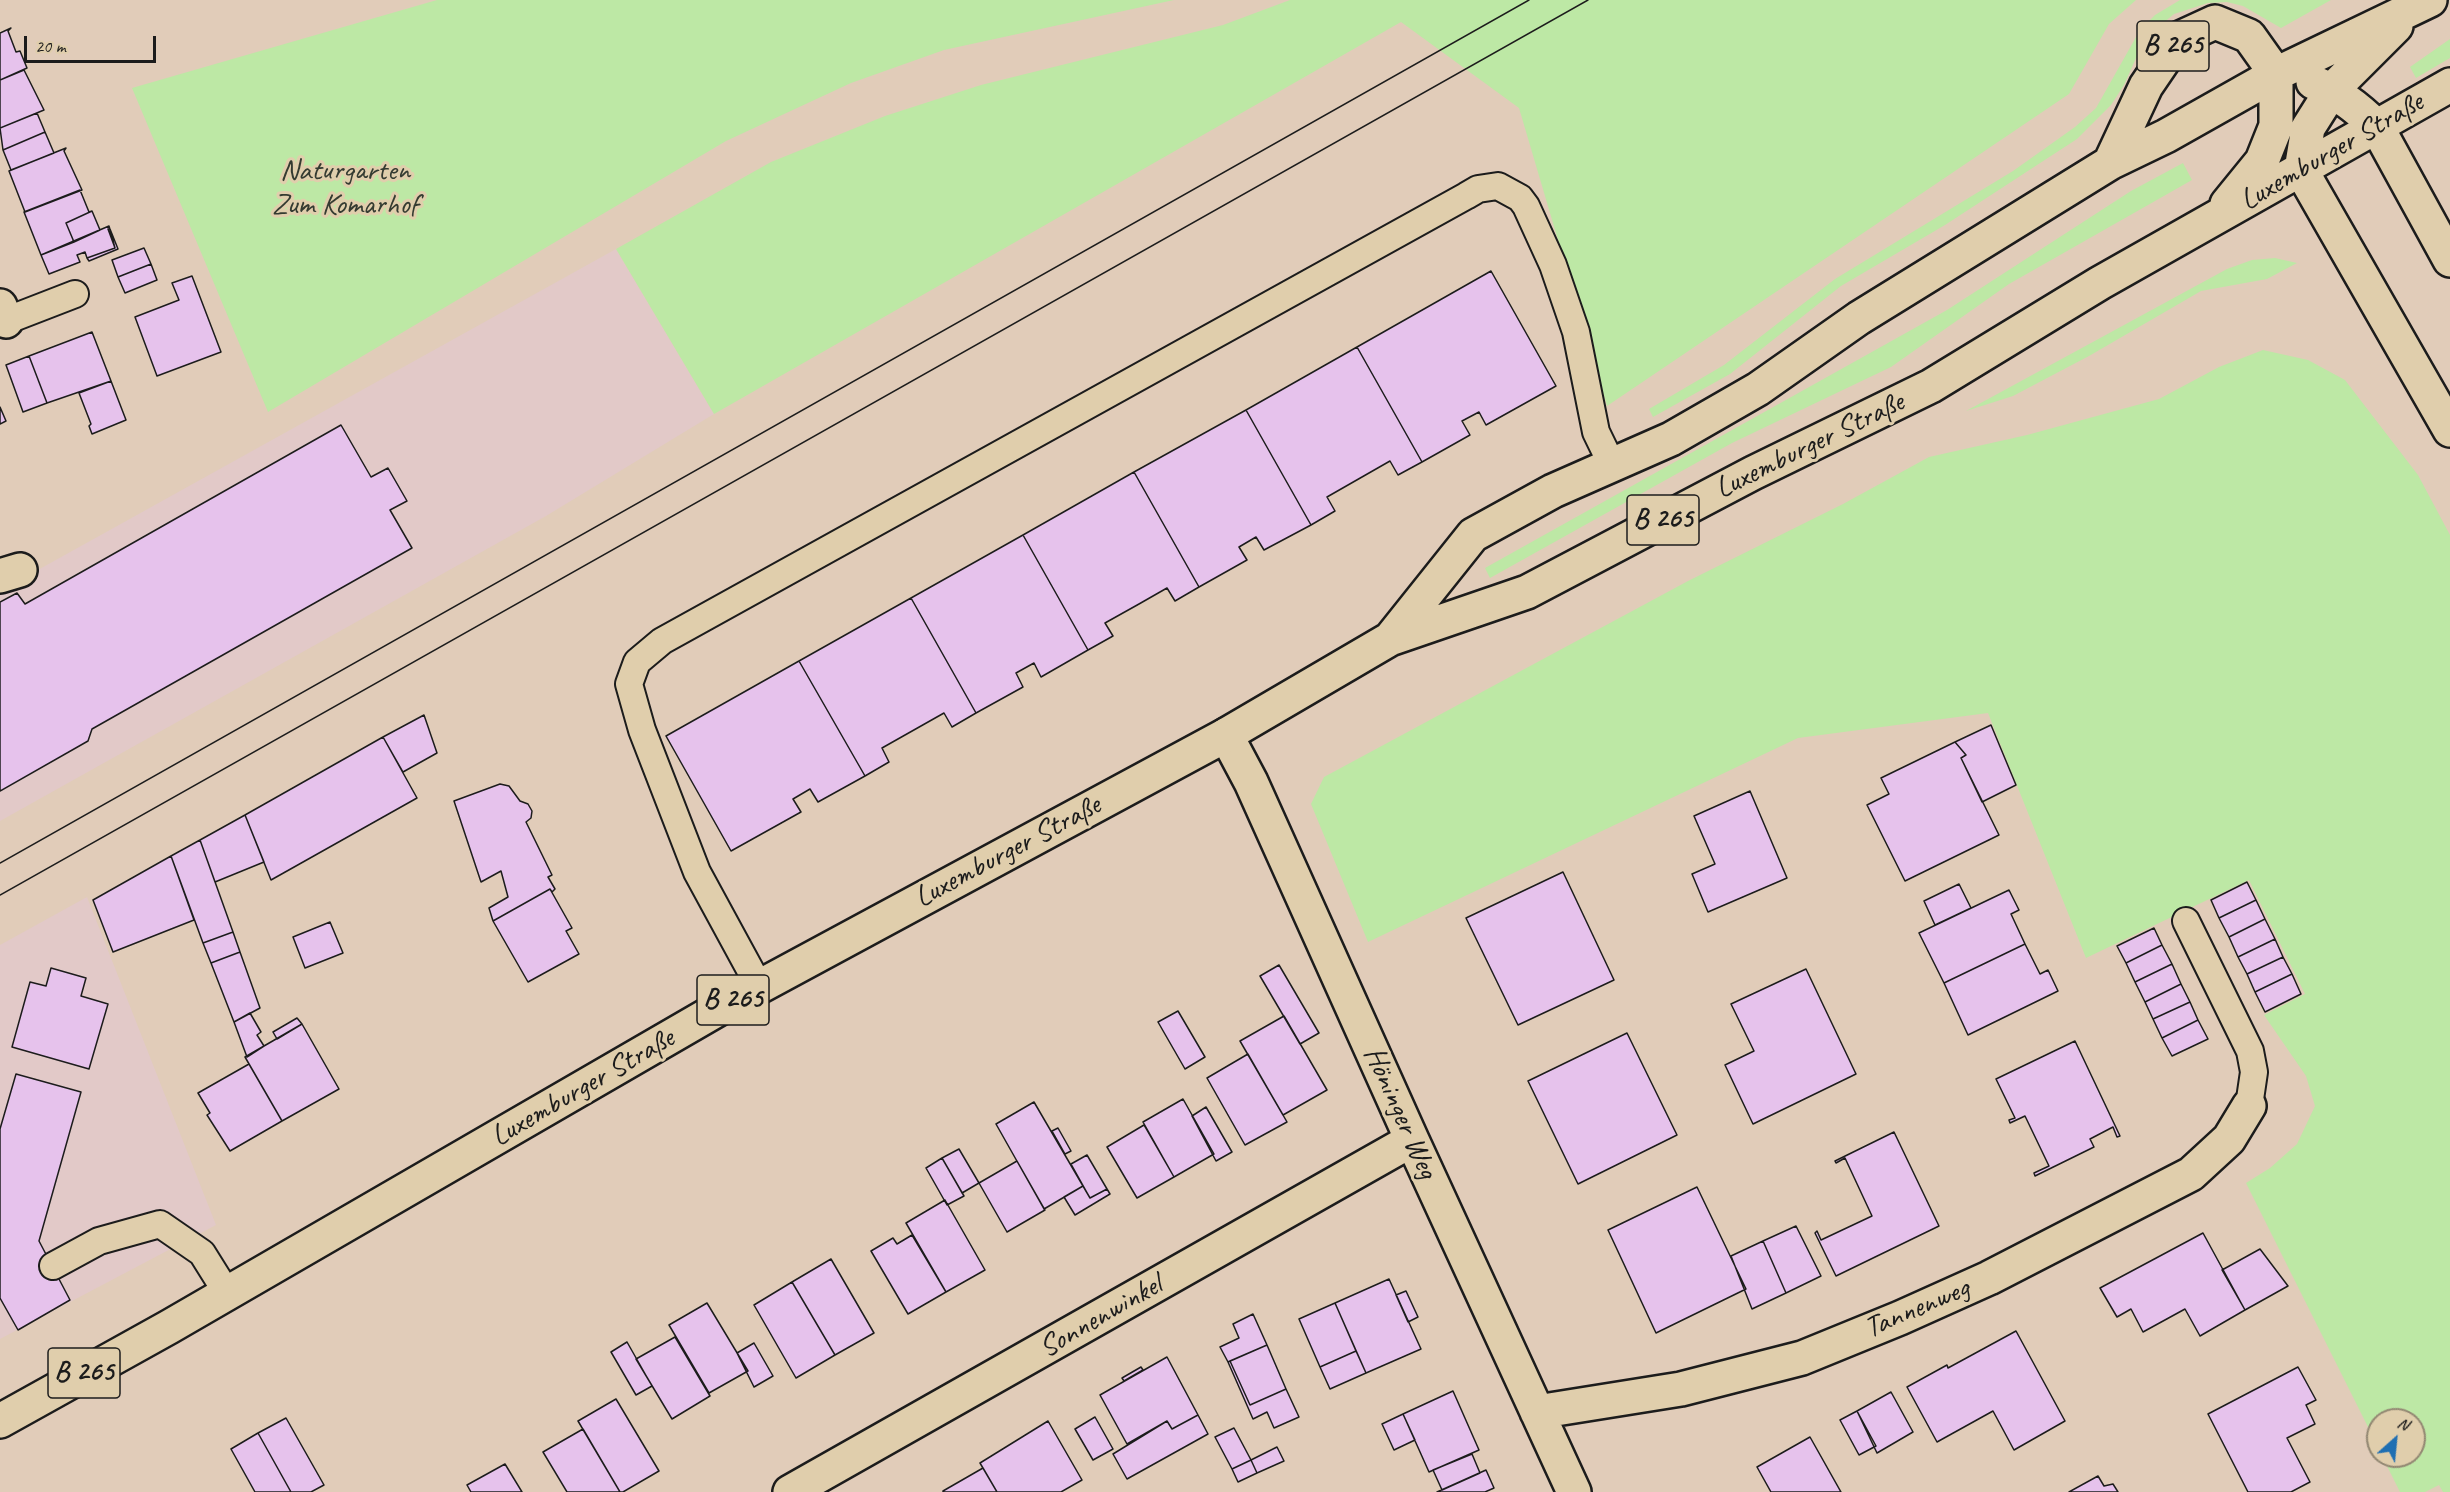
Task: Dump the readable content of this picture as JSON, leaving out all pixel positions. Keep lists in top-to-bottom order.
{
  "streets": {
    "main road": [
      "B 265",
      "Luxemburger Straße",
      "Höninger Weg",
      "Tannenweg",
      "Sonnenwinkel"
    ]
  },
  "crossings": [
    ["B 265", "Luxemburger Straße"],
    ["Luxemburger Straße", "Höninger Weg"],
    ["Höninger Weg", "Tannenweg"],
    ["Höninger Weg", "Sonnenwinkel"]
  ],
  "parks": ["Naturgarten Zum Komarhof"],
  "scale_bar": "20 m",
  "north": "top right"
}
